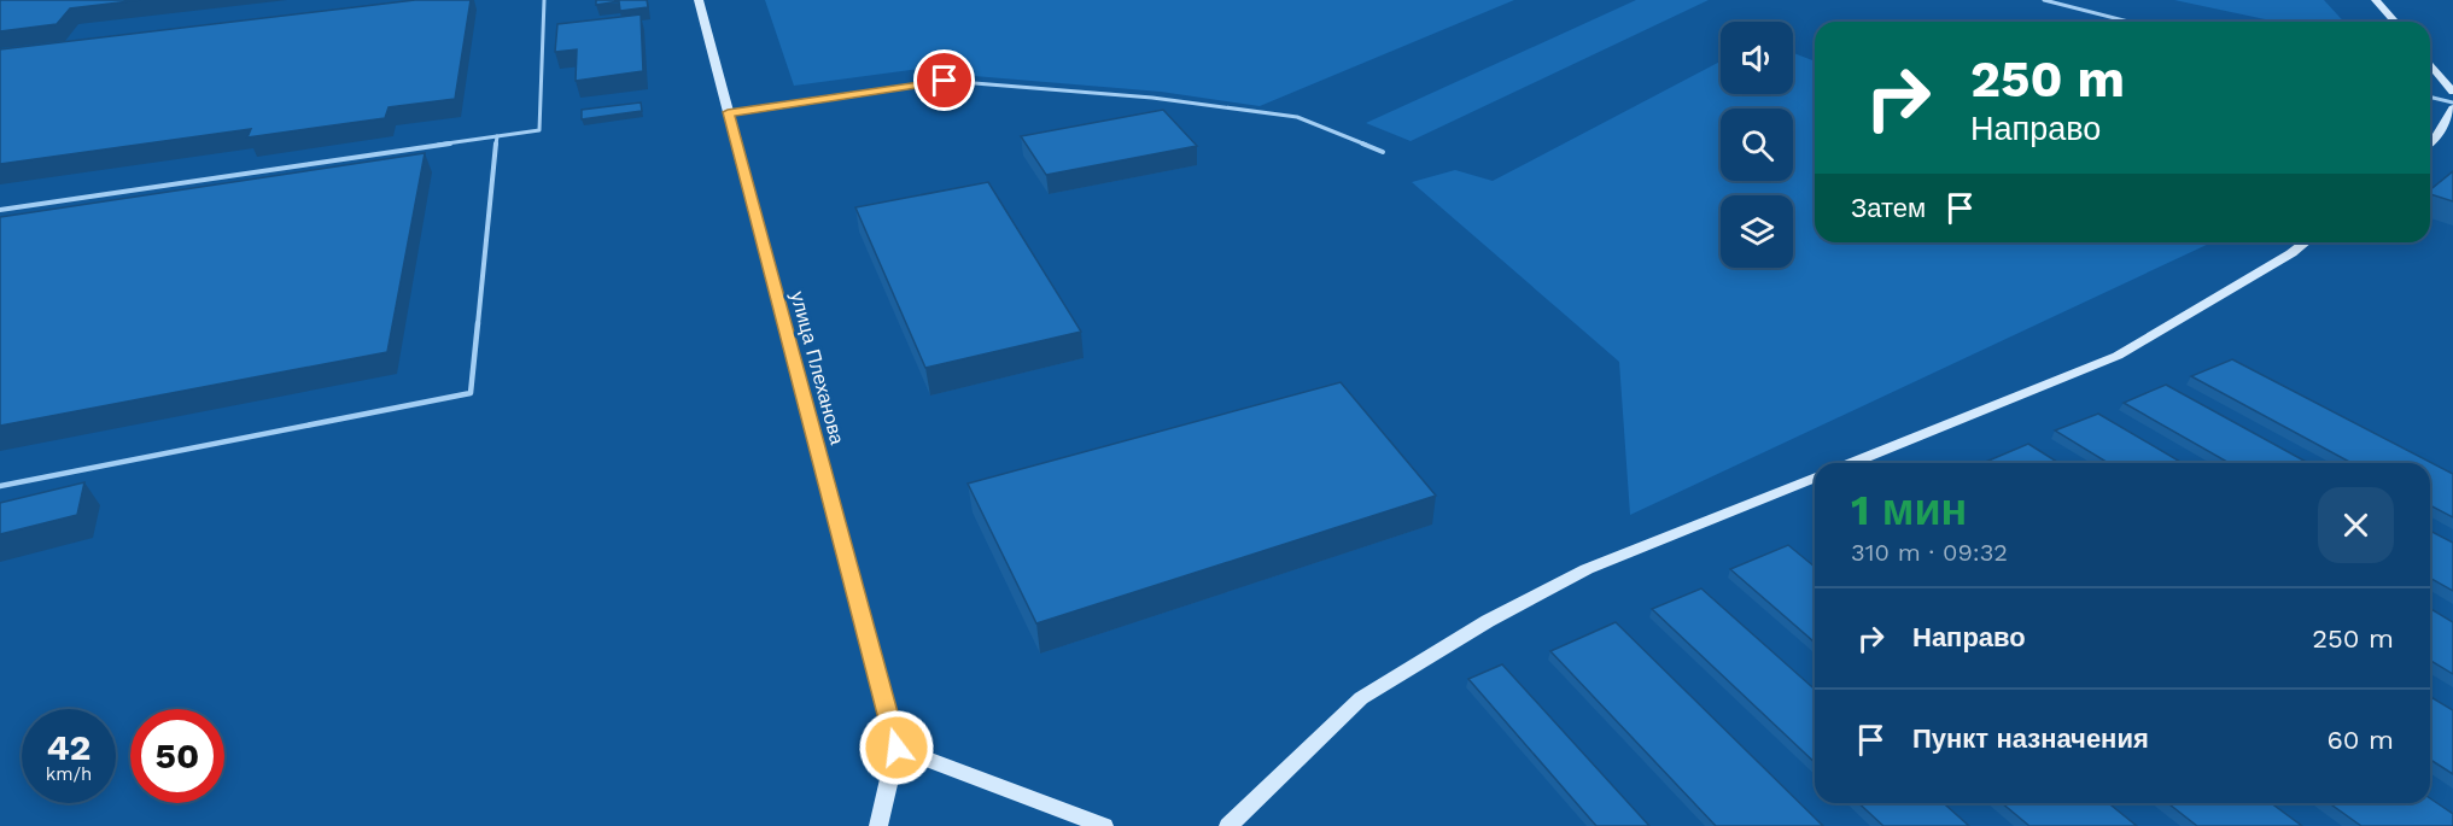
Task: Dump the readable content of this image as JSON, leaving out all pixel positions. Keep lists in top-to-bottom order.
{
  "streets": {
    "street": ["улица Плеханова"]
  },
  "page": {
    "turn": ["250 m", "Направо"],
    "then": "Затем",
    "heading": ["1 мин", "310 m · 09:32"],
    "list": [
      {
        "name": "Направо",
        "value": "250 m"
      },
      {
        "name": "Пункт назначения",
        "value": "60 m"
      }
    ],
    "speed": "42 km/h",
    "limit": "50"
  }
}
